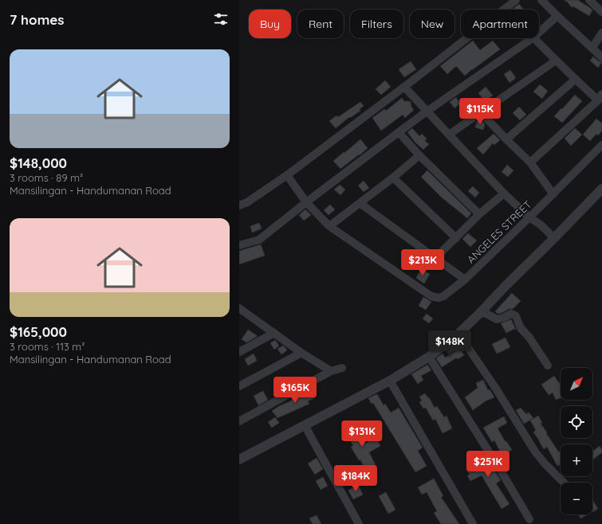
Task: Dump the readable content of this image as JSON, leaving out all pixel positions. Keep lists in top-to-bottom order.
{
  "streets": {
    "street": ["ANGELES STREET"]
  },
  "north": "top right",
  "page": {
    "heading": "7 homes",
    "chip": [
      "Buy",
      "Rent",
      "Filters",
      "New",
      "Apartment"
    ],
    "list": [
      {
        "name": "$148,000",
        "note": "3 rooms · 89 m² · Mansilingan - Handumanan Road"
      },
      {
        "name": "$165,000",
        "note": "3 rooms · 113 m² · Mansilingan - Handumanan Road"
      }
    ],
    "price": [
      "$115K",
      "$213K",
      "$148K",
      "$165K",
      "$131K",
      "$251K",
      "$184K"
    ],
    "map_buttons": ["+", "−"]
  }
}
